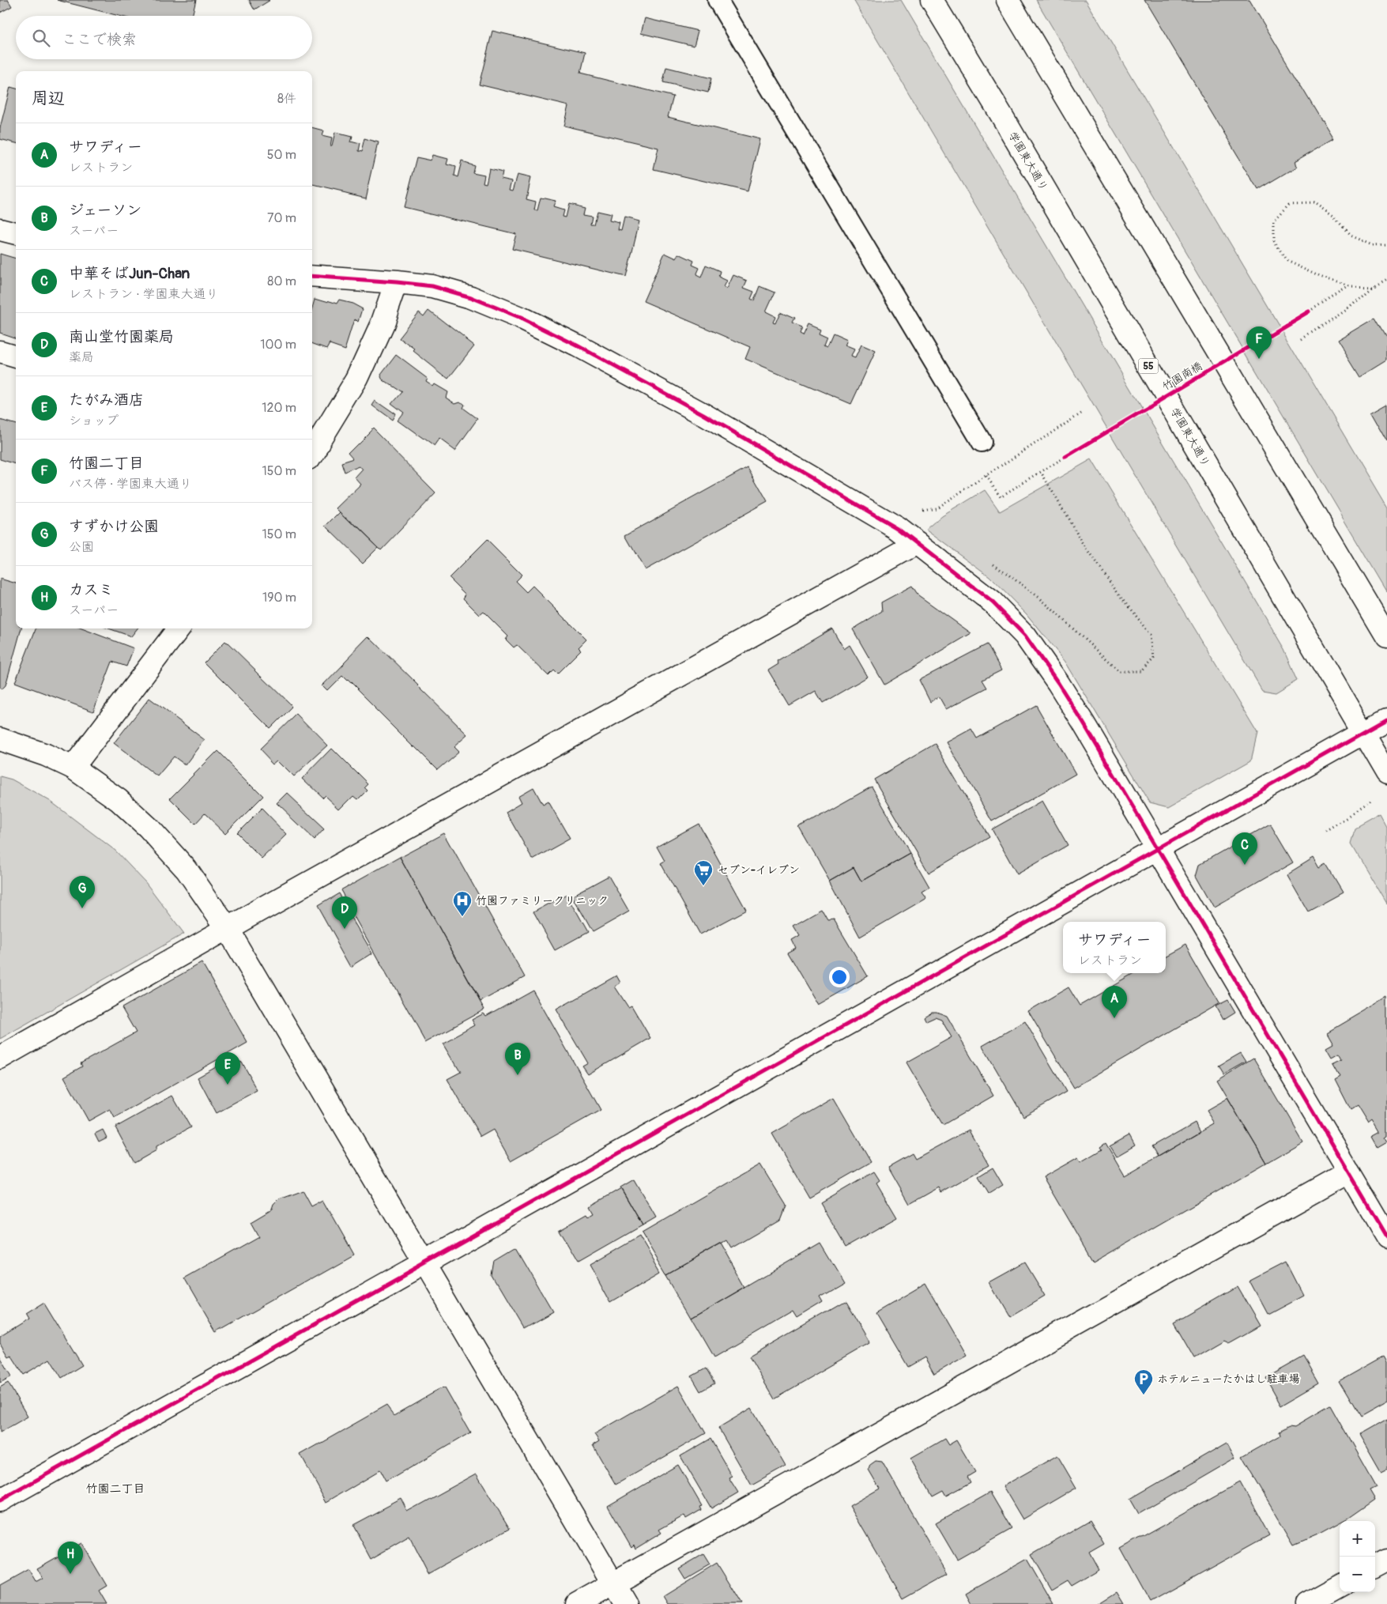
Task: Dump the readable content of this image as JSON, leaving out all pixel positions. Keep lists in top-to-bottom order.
{
  "streets": {
    "street": ["学園東大通り", "55"],
    "cycle path": ["竹園南橋"]
  },
  "districts": ["竹園二丁目"],
  "places": {
    "supermarket": ["セブン-イレブン"],
    "hospital": ["竹園ファミリークリニック"],
    "parking": ["ホテルニューたかはし駐車場"]
  },
  "page": {
    "search": "ここで検索",
    "heading": ["周辺", "8件"],
    "list": [
      {
        "mark": "A",
        "name": "サワディー",
        "note": "レストラン",
        "value": "50 m"
      },
      {
        "mark": "B",
        "name": "ジェーソン",
        "note": "スーパー",
        "value": "70 m"
      },
      {
        "mark": "C",
        "name": "中華そばJun-Chan",
        "note": "レストラン · 学園東大通り",
        "value": "80 m"
      },
      {
        "mark": "D",
        "name": "南山堂竹園薬局",
        "note": "薬局",
        "value": "100 m"
      },
      {
        "mark": "E",
        "name": "たがみ酒店",
        "note": "ショップ",
        "value": "120 m"
      },
      {
        "mark": "F",
        "name": "竹園二丁目",
        "note": "バス停 · 学園東大通り",
        "value": "150 m"
      },
      {
        "mark": "G",
        "name": "すずかけ公園",
        "note": "公園",
        "value": "150 m"
      },
      {
        "mark": "H",
        "name": "カスミ",
        "note": "スーパー",
        "value": "190 m"
      }
    ],
    "pins": [
      "F",
      "C",
      "G",
      "D",
      "A",
      "B",
      "E",
      "H"
    ],
    "popup": ["サワディー", "レストラン"],
    "map_buttons": ["+", "−"]
  }
}
